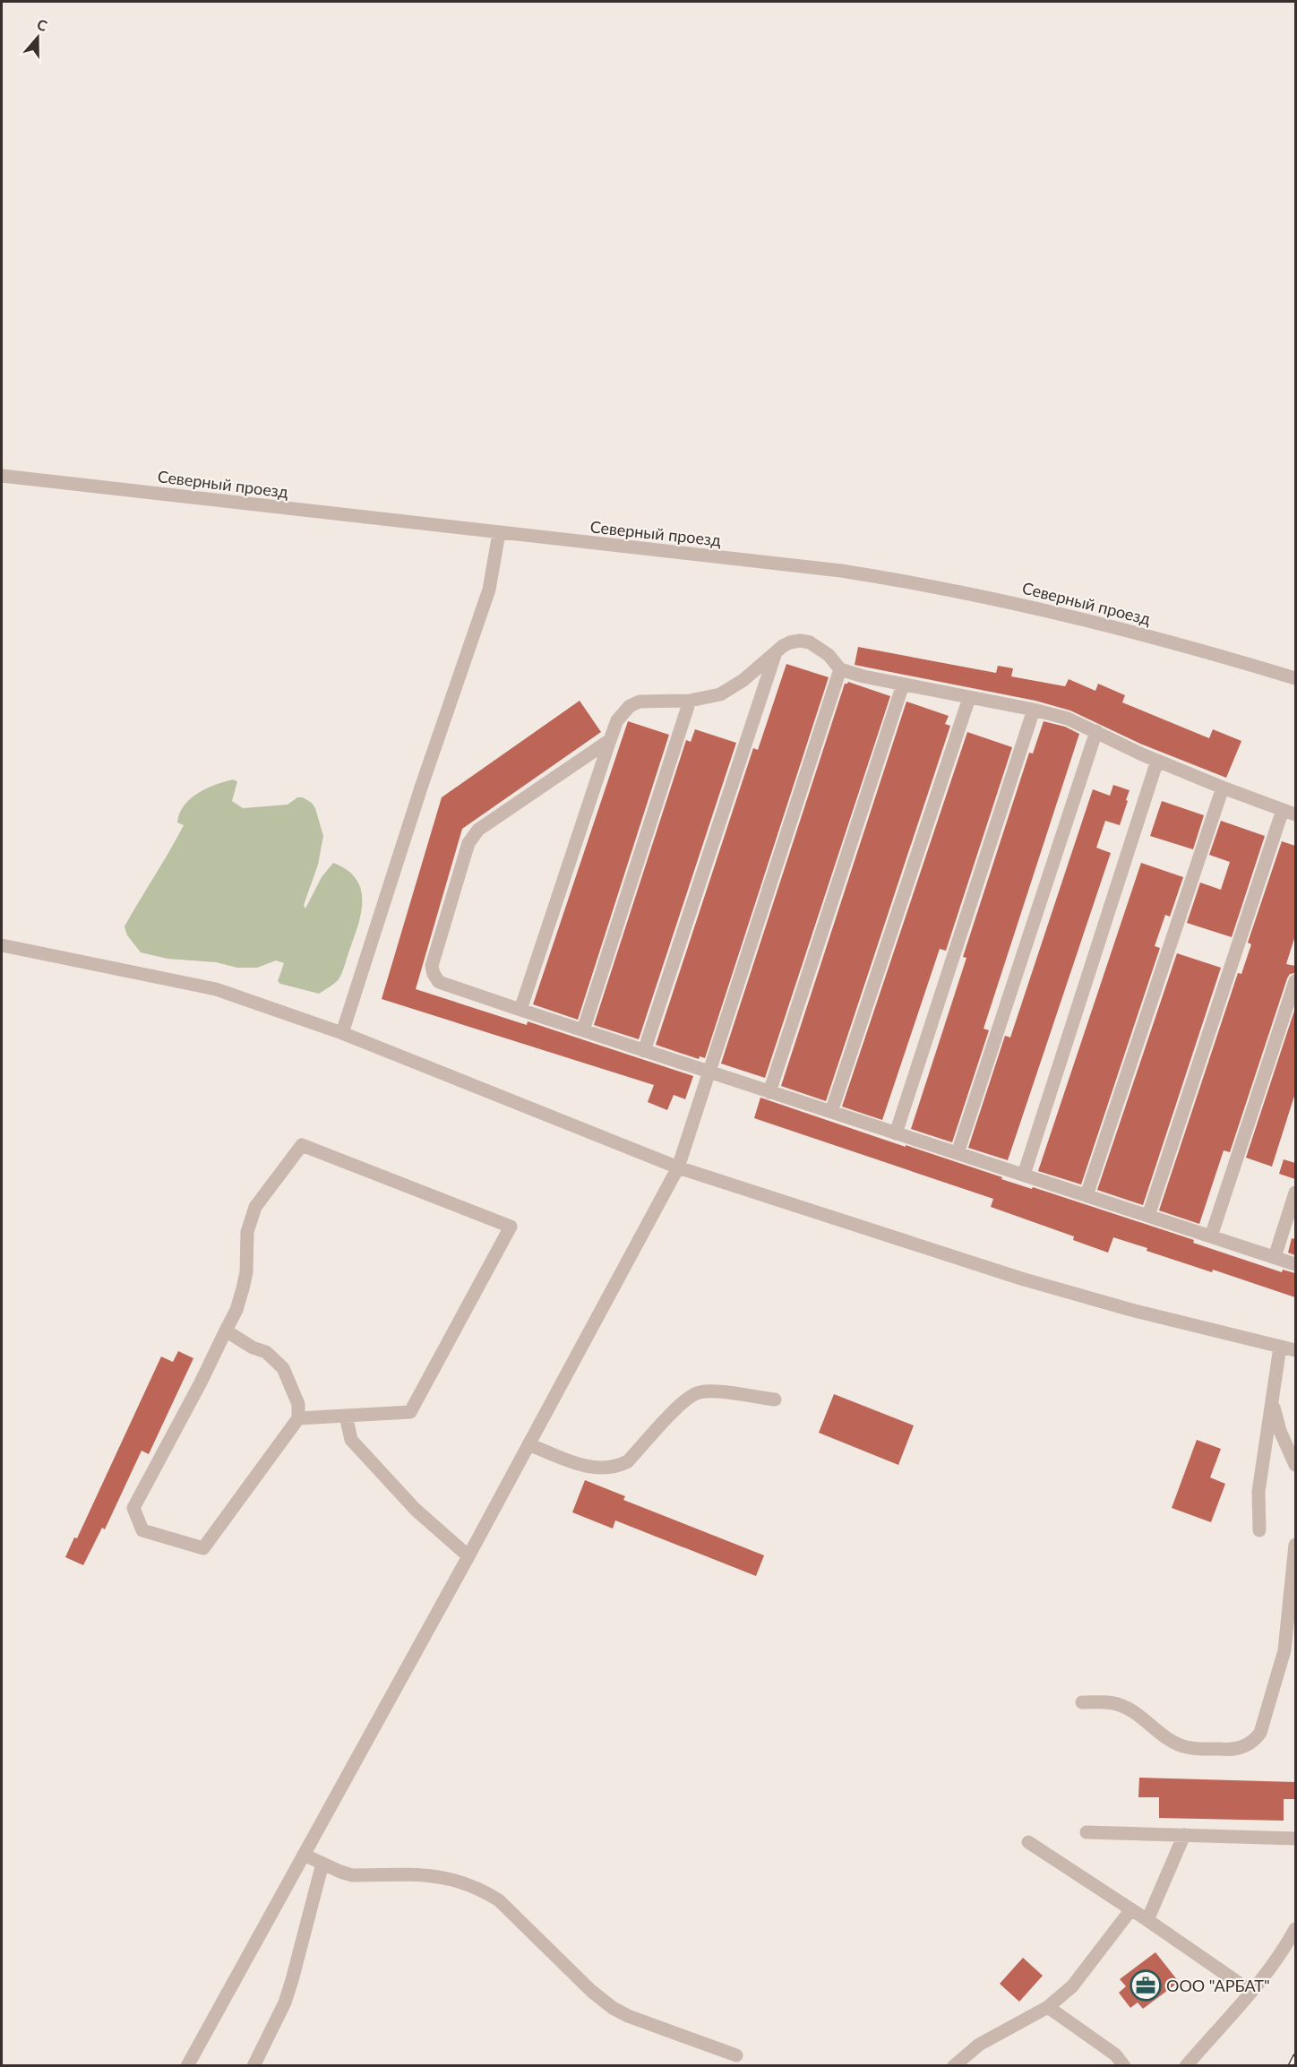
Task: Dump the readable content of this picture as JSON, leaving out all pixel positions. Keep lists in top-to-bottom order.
{
  "streets": {
    "street": ["Северный проезд"]
  },
  "places": {
    "office": ["ООО \"АРБАТ\""]
  },
  "north": "top"
}
